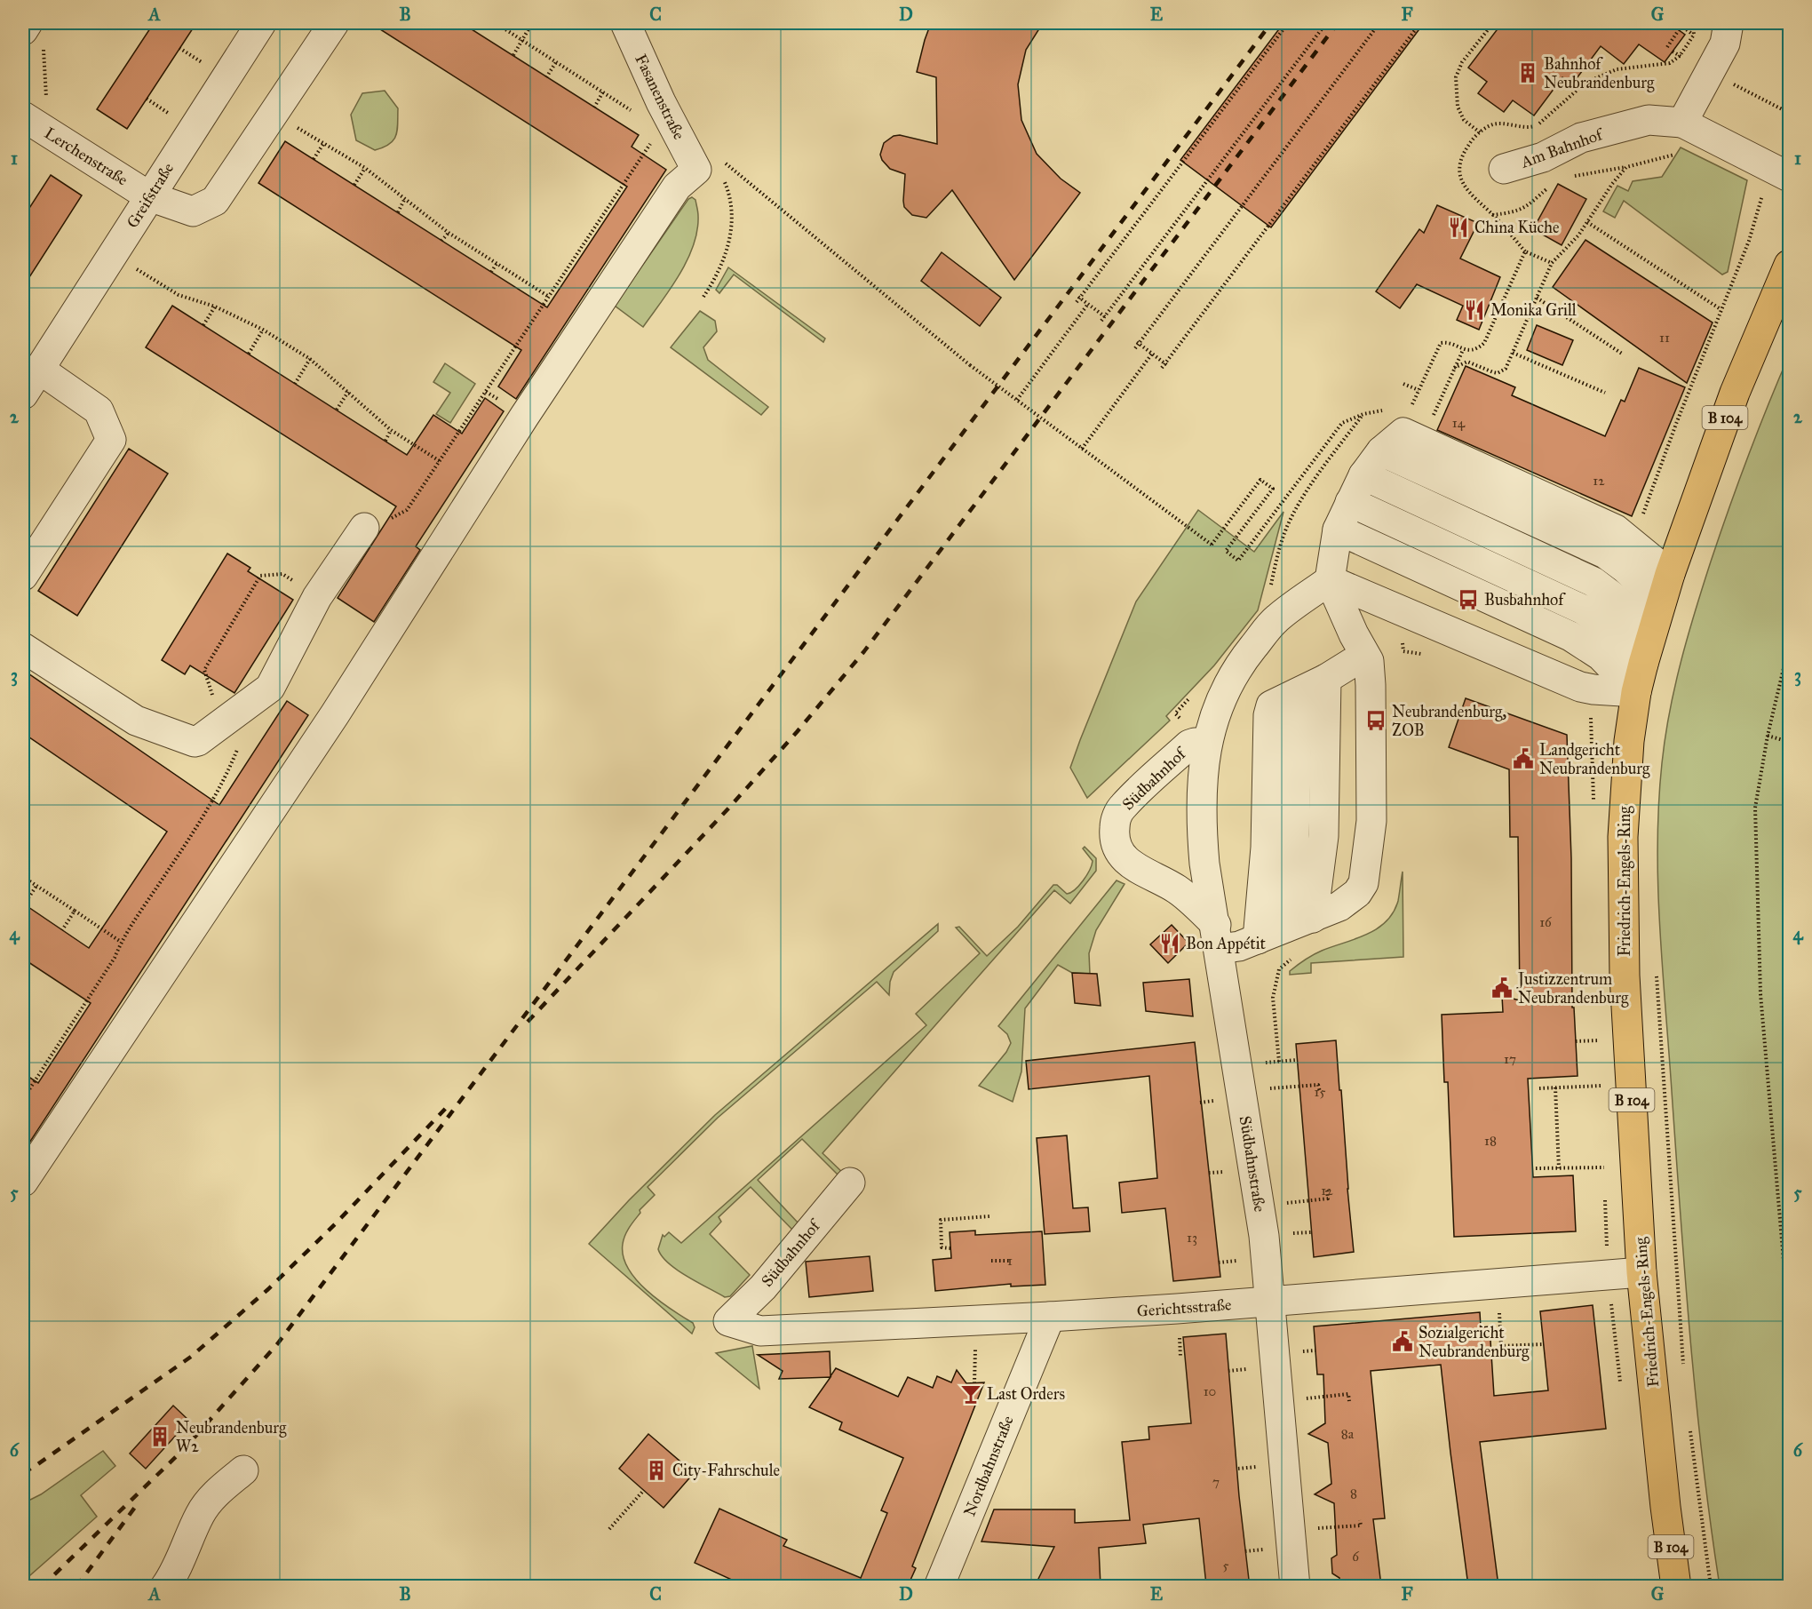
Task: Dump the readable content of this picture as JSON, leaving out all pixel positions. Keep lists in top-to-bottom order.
{
  "streets": {
    "main road": ["B 104", "Friedrich-Engels-Ring"],
    "street": [
      "Fasanenstraße",
      "Am Bahnhof",
      "Lerchenstraße",
      "Greifstraße",
      "Südbahnhof",
      "Südbahnstraße",
      "Gerichtsstraße",
      "Nordbahnstraße"
    ]
  },
  "crossings": [
    ["Lerchenstraße", "Greifstraße"],
    ["Südbahnhof", "Südbahnstraße"],
    ["Südbahnhof", "Gerichtsstraße"],
    ["Friedrich-Engels-Ring", "Gerichtsstraße"],
    ["Südbahnstraße", "Gerichtsstraße"],
    ["Gerichtsstraße", "Nordbahnstraße"]
  ],
  "places": {
    "building": ["Bahnhof Neubrandenburg", "Neubrandenburg W2", "City-Fahrschule"],
    "restaurant": ["China Küche", "Monika Grill", "Bon Appétit"],
    "bus stop": ["Busbahnhof", "Neubrandenburg, ZOB"],
    "public building": ["Landgericht Neubrandenburg", "Justizzentrum Neubrandenburg", "Sozialgericht Neubrandenburg"],
    "bar": ["Last Orders"]
  },
  "house_numbers": [
    "11",
    "14",
    "12",
    "16",
    "17",
    "15",
    "18",
    "12",
    "13",
    "1",
    "10",
    "8a",
    "7",
    "8",
    "6",
    "5"
  ],
  "grid": {
    "columns": [
      "A",
      "B",
      "C",
      "D",
      "E",
      "F",
      "G"
    ],
    "rows": [
      "1",
      "2",
      "3",
      "4",
      "5",
      "6"
    ]
  }
}
